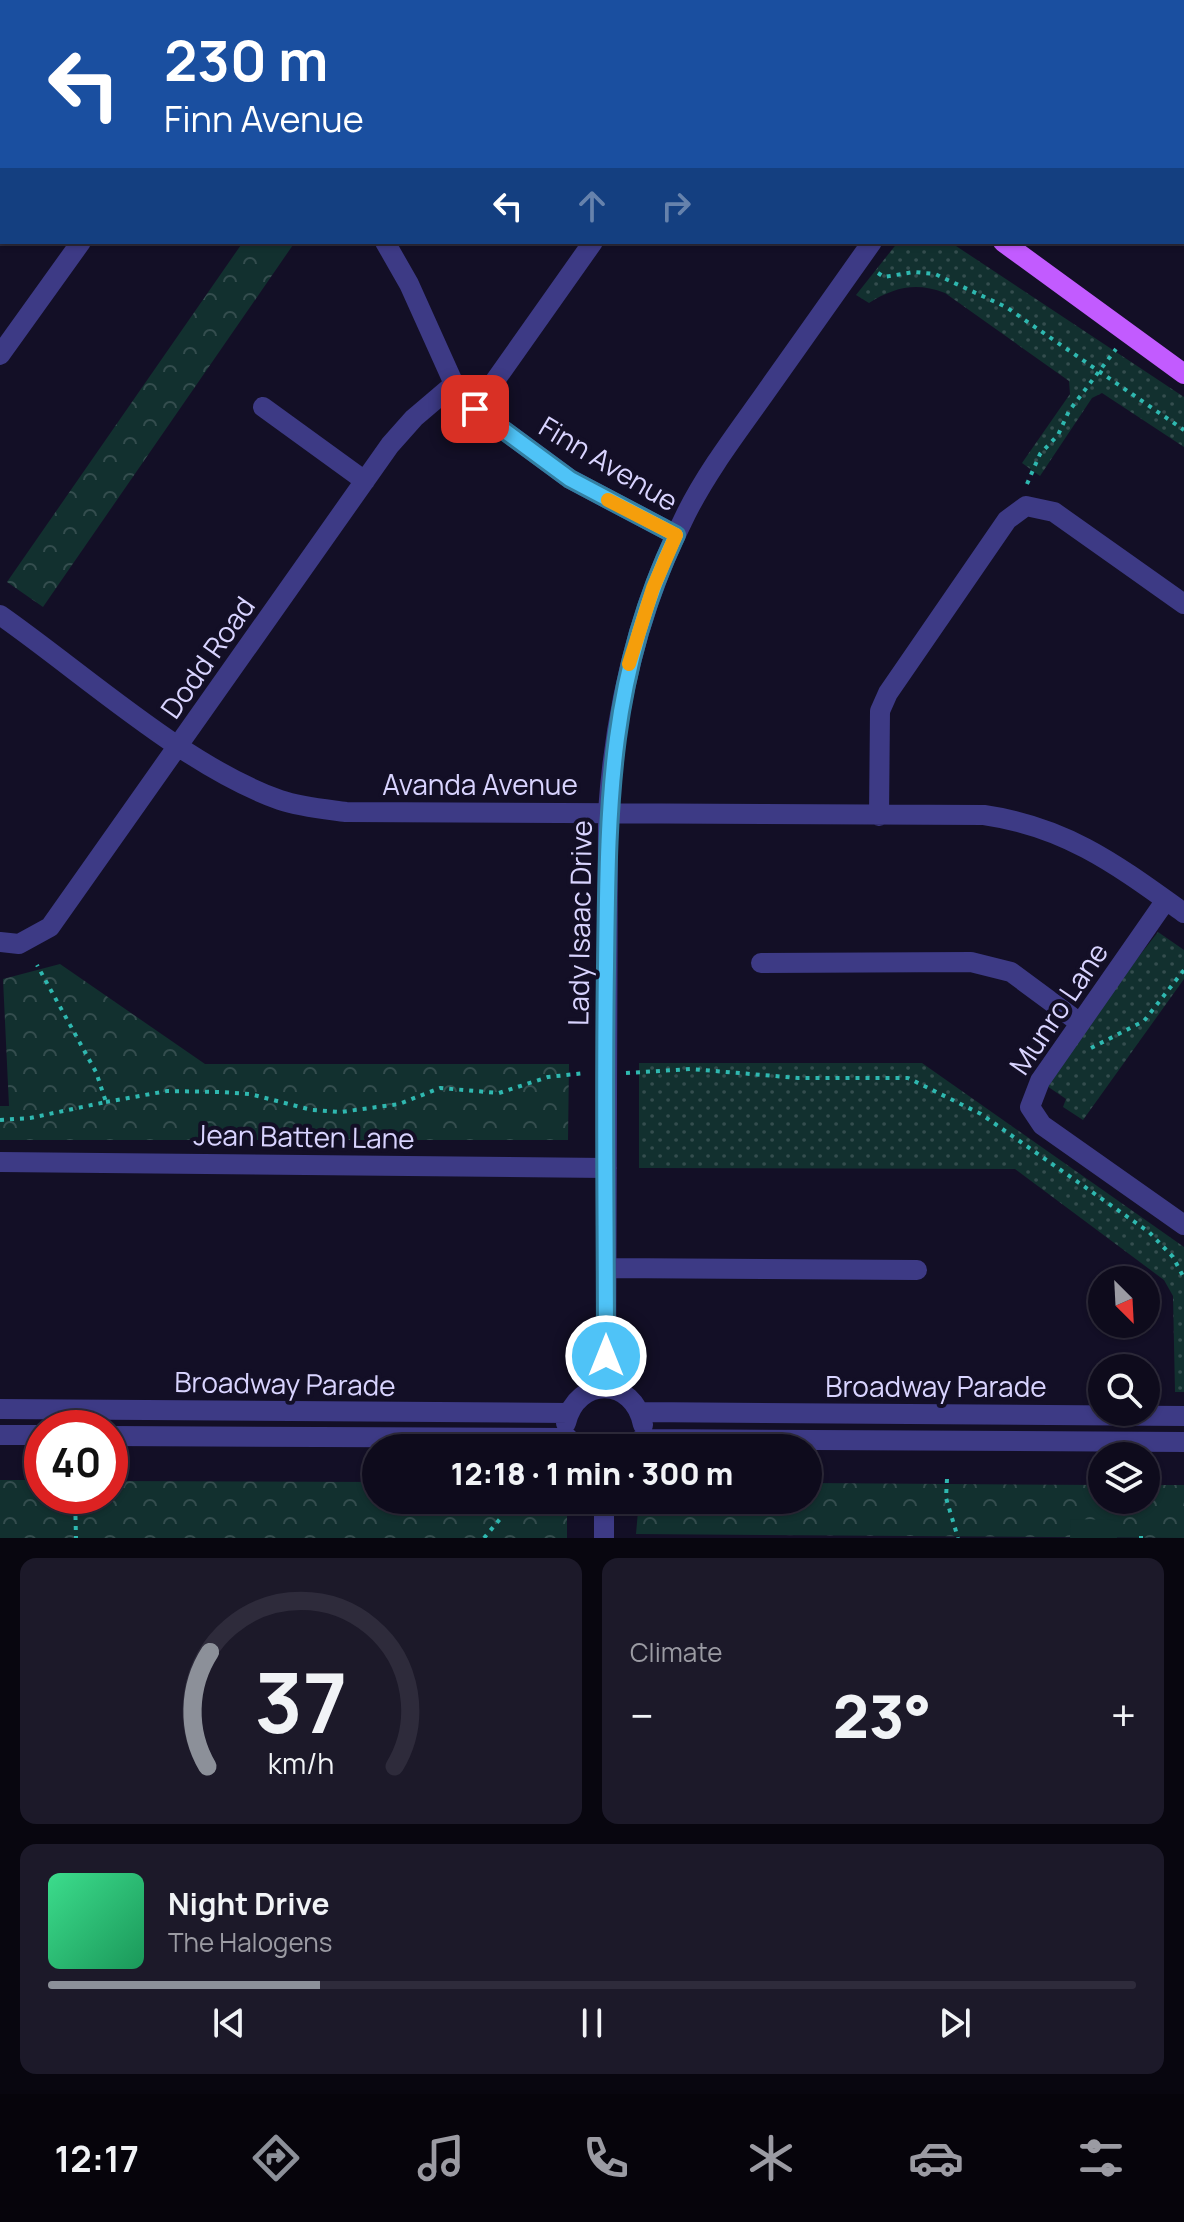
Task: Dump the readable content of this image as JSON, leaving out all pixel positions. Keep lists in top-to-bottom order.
{
  "streets": {
    "street": [
      "Finn Avenue",
      "Dodd Road",
      "Avanda Avenue",
      "Lady Isaac Drive",
      "Munro Lane",
      "Jean Batten Lane",
      "Broadway Parade"
    ]
  },
  "crossings": [
    ["Finn Avenue", "Dodd Road"],
    ["Finn Avenue", "Lady Isaac Drive"],
    ["Dodd Road", "Avanda Avenue"],
    ["Avanda Avenue", "Lady Isaac Drive"],
    ["Avanda Avenue", "Munro Lane"],
    ["Lady Isaac Drive", "Jean Batten Lane"]
  ],
  "north": "bottom right",
  "page": {
    "turn": ["230 m", "Finn Avenue"],
    "limit": "40",
    "trip": "12:18 · 1 min · 300 m",
    "tile": "Climate",
    "heat": ["−", "23°", "+"],
    "song": ["Night Drive", "The Halogens"],
    "tabs": "12:17",
    "gauge": ["37", "km/h"]
  }
}
